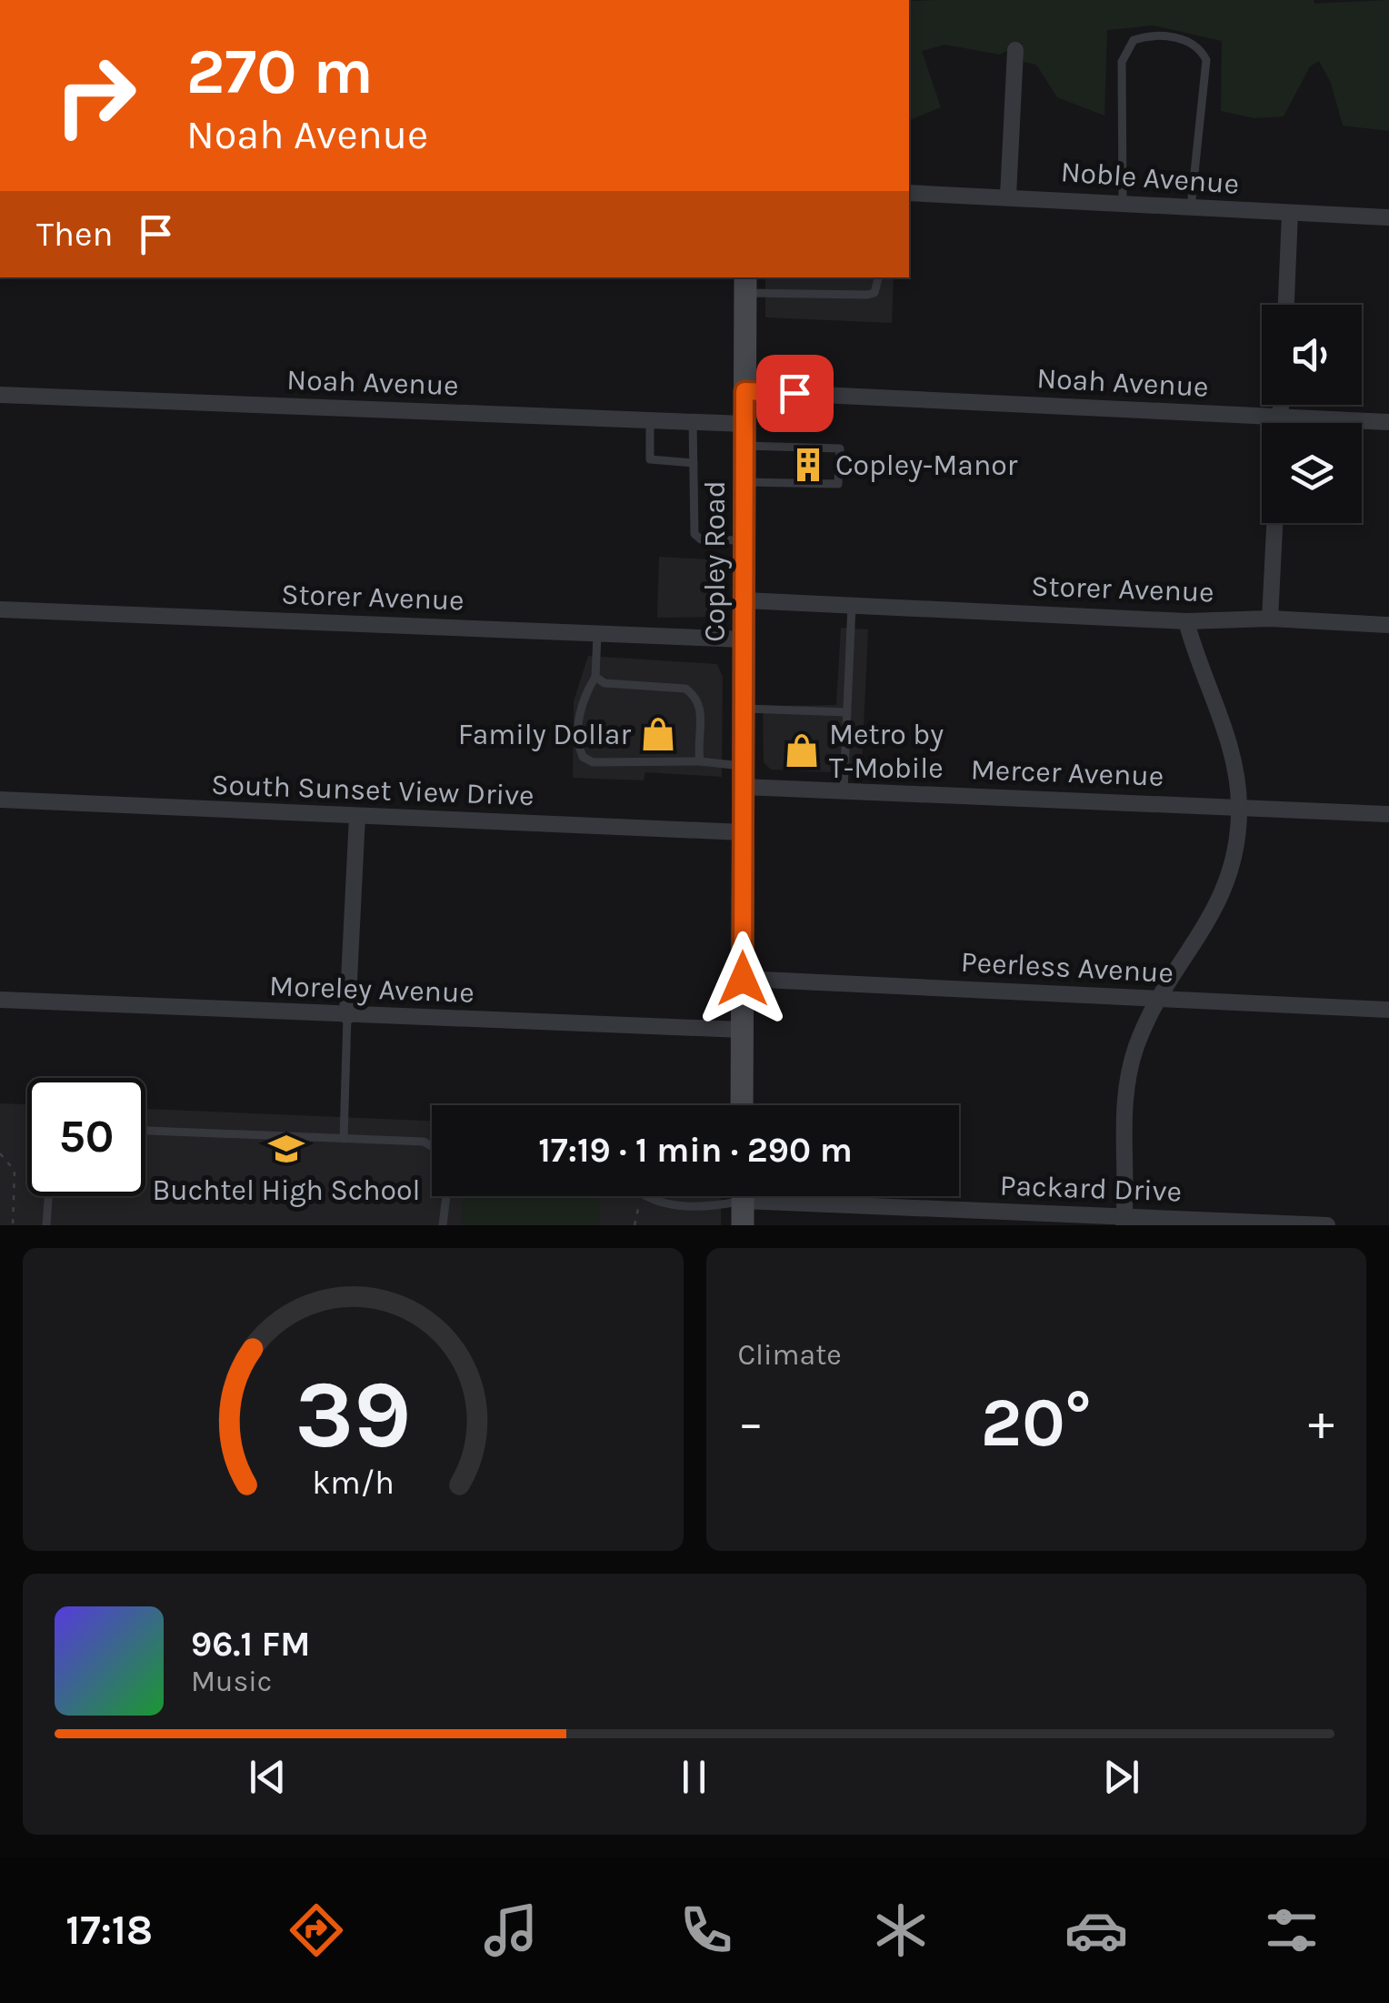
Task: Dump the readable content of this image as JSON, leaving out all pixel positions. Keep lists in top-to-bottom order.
{
  "streets": {
    "main road": ["Copley Road"],
    "street": [
      "Noble Avenue",
      "Noah Avenue",
      "Storer Avenue",
      "Mercer Avenue",
      "South Sunset View Drive",
      "Peerless Avenue",
      "Moreley Avenue",
      "Packard Drive"
    ]
  },
  "crossings": [
    ["Noah Avenue", "Copley Road"],
    ["Copley Road", "Storer Avenue"],
    ["Copley Road", "Mercer Avenue"],
    ["Copley Road", "South Sunset View Drive"],
    ["Copley Road", "Peerless Avenue"],
    ["Copley Road", "Moreley Avenue"]
  ],
  "places": {
    "building": ["Copley-Manor"],
    "shop": ["Family Dollar", "Metro by T-Mobile"],
    "school or university": ["Buchtel High School"]
  },
  "page": {
    "turn": ["270 m", "Noah Avenue"],
    "then": "Then",
    "limit": "50",
    "trip": "17:19 · 1 min · 290 m",
    "tile": "Climate",
    "heat": ["−", "20°", "+"],
    "song": ["96.1 FM", "Music"],
    "tabs": "17:18",
    "gauge": ["39", "km/h"]
  }
}
